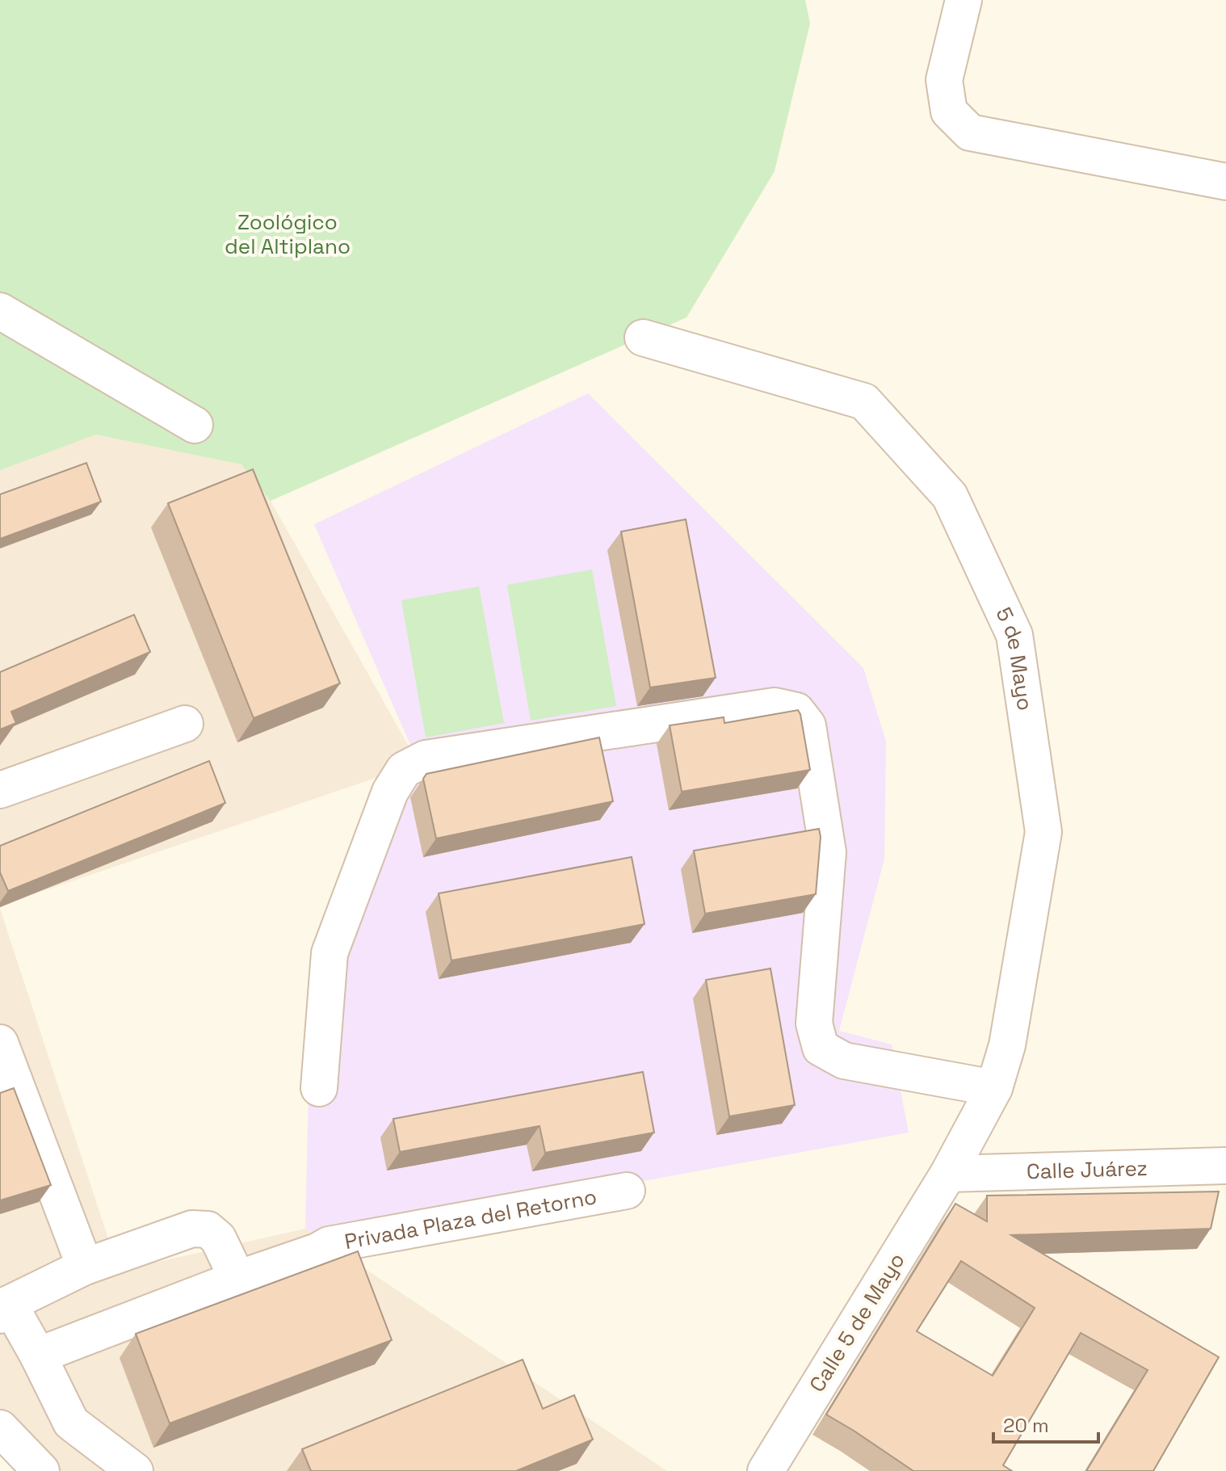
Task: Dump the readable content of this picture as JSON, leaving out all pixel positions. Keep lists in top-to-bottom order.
{
  "streets": {
    "street": [
      "5 de Mayo",
      "Calle Juárez",
      "Privada Plaza del Retorno",
      "Calle 5 de Mayo"
    ]
  },
  "crossings": [
    ["5 de Mayo", "Calle Juárez"],
    ["5 de Mayo", "Calle 5 de Mayo"],
    ["Calle Juárez", "Calle 5 de Mayo"]
  ],
  "parks": ["Zoológico del Altiplano"],
  "scale_bar": "20 m"
}
